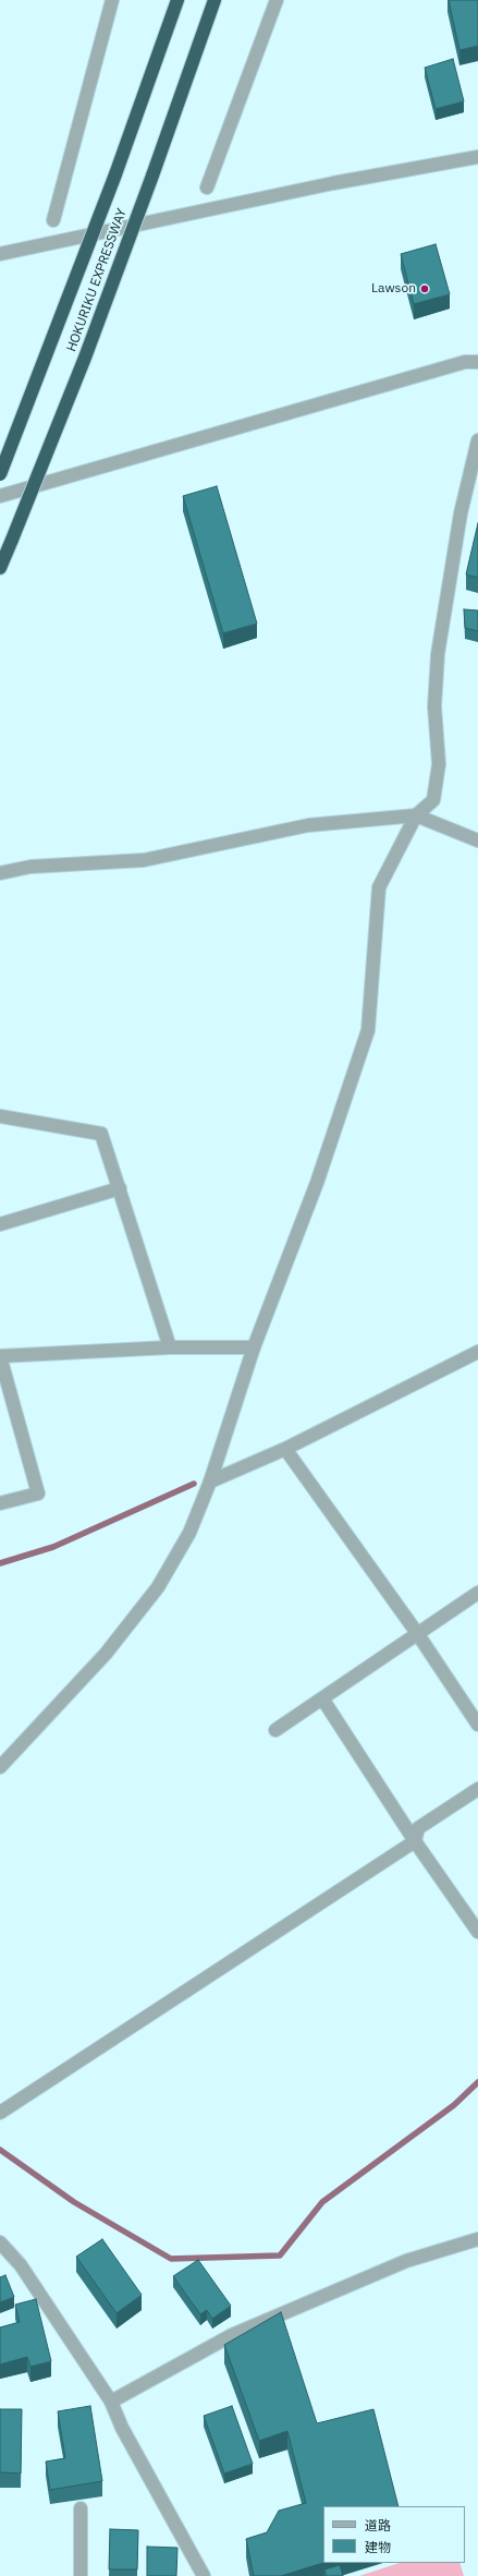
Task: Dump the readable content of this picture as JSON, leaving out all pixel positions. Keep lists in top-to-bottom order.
{
  "streets": {
    "highway": ["HOKURIKU EXPRESSWAY"]
  },
  "places": ["Lawson"],
  "legend": ["道路", "建物"]
}
